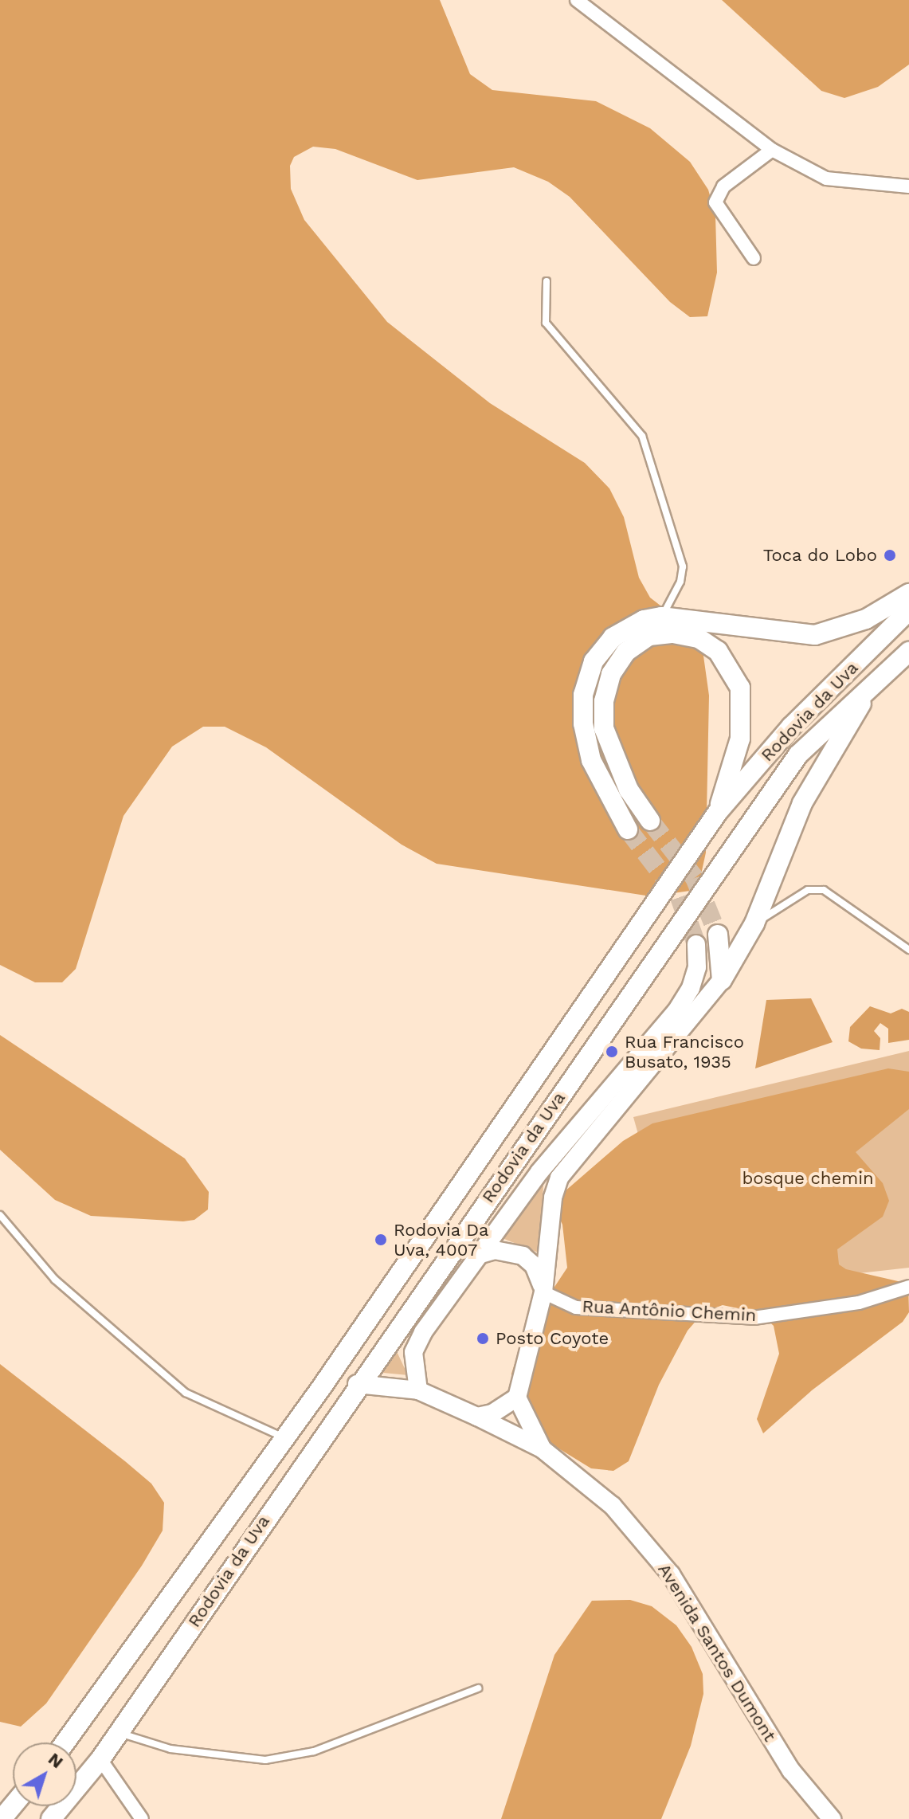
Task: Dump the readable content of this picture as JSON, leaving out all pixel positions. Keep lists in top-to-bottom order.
{
  "streets": {
    "main road": ["Rodovia da Uva"],
    "street": ["Rua Antônio Chemin", "Avenida Santos Dumont"]
  },
  "crossings": [
    ["Rodovia da Uva", "Avenida Santos Dumont"]
  ],
  "parks": ["bosque chemin"],
  "places": [
    "Toca do Lobo",
    "Rua Francisco Busato, 1935",
    "Rodovia Da Uva, 4007",
    "Posto Coyote"
  ],
  "north": "top right"
}
